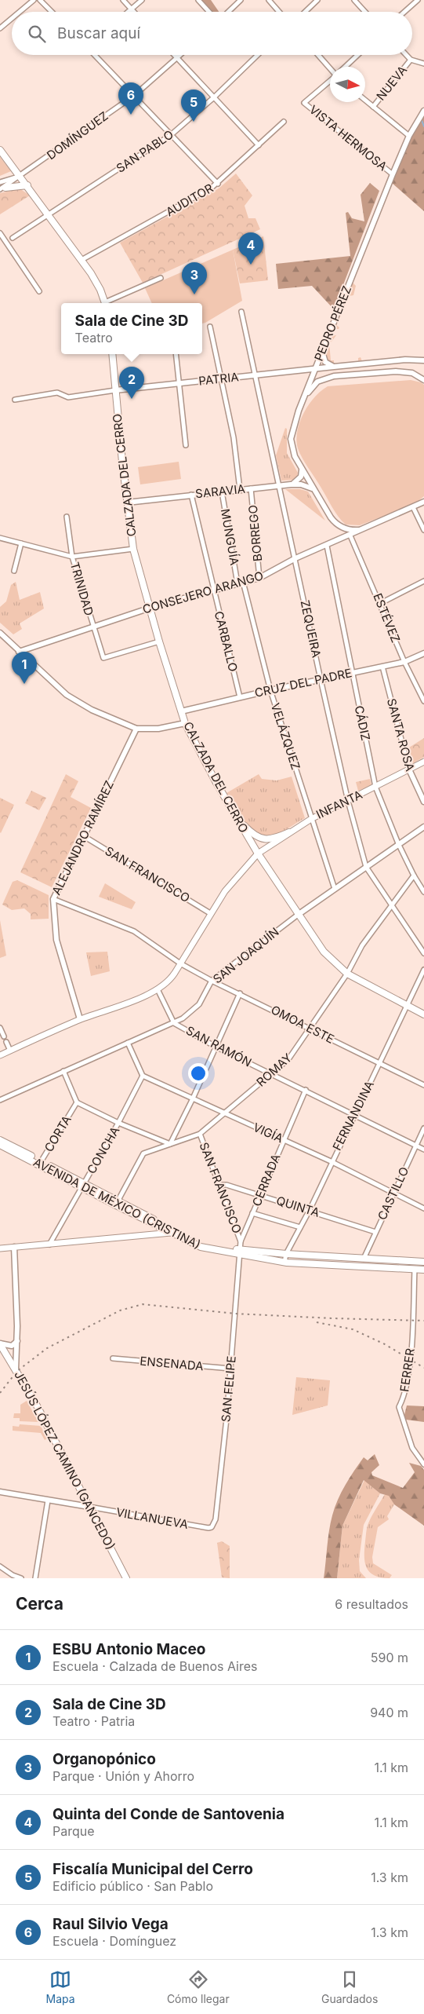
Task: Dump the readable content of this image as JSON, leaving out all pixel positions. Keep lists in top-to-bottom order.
{
  "streets": {
    "main road": [
      "CALZADA DEL CERRO",
      "INFANTA",
      "AVENIDA DE MÉXICO (CRISTINA)",
      "JESÚS LÓPEZ CAMINO (GANCEDO)"
    ],
    "street": [
      "NUEVA",
      "DOMÍNGUEZ",
      "VISTA HERMOSA",
      "SAN PABLO",
      "AUDITOR",
      "PEDRO PÉREZ",
      "PATRIA",
      "SARAVIA",
      "BORREGO",
      "MUNGUÍA",
      "TRINIDAD",
      "CONSEJERO ARANGO",
      "ESTÉVEZ",
      "ZEQUEIRA",
      "CARBALLO",
      "CRUZ DEL PADRE",
      "CÁDIZ",
      "SANTA ROSA",
      "VELÁZQUEZ",
      "ALEJANDRO RAMÍREZ",
      "SAN FRANCISCO",
      "SAN JOAQUÍN",
      "OMOA ESTE",
      "SAN RAMÓN",
      "ROMAY",
      "FERNANDINA",
      "VIGÍA",
      "CORTA",
      "CONCHA",
      "CERRADA",
      "CASTILLO",
      "QUINTA",
      "ENSENADA",
      "FERRER",
      "SAN FELIPE",
      "VILLANUEVA"
    ]
  },
  "crossings": [
    ["VISTA HERMOSA", "PEDRO PÉREZ"],
    ["PEDRO PÉREZ", "PATRIA"],
    ["PEDRO PÉREZ", "SARAVIA"],
    ["PEDRO PÉREZ", "CONSEJERO ARANGO"],
    ["PEDRO PÉREZ", "ESTÉVEZ"],
    ["PATRIA", "CALZADA DEL CERRO"],
    ["PATRIA", "ZEQUEIRA"],
    ["CALZADA DEL CERRO", "SARAVIA"],
    ["CALZADA DEL CERRO", "TRINIDAD"],
    ["CALZADA DEL CERRO", "CONSEJERO ARANGO"],
    ["CALZADA DEL CERRO", "CRUZ DEL PADRE"],
    ["CALZADA DEL CERRO", "INFANTA"],
    ["CALZADA DEL CERRO", "SAN JOAQUÍN"],
    ["CALZADA DEL CERRO", "ROMAY"],
    ["CALZADA DEL CERRO", "FERNANDINA"],
    ["SARAVIA", "BORREGO"],
    ["SARAVIA", "MUNGUÍA"],
    ["SARAVIA", "ZEQUEIRA"],
    ["SARAVIA", "CARBALLO"],
    ["BORREGO", "CONSEJERO ARANGO"],
    ["MUNGUÍA", "CONSEJERO ARANGO"],
    ["TRINIDAD", "CONSEJERO ARANGO"],
    ["CONSEJERO ARANGO", "ESTÉVEZ"],
    ["CONSEJERO ARANGO", "ZEQUEIRA"],
    ["CONSEJERO ARANGO", "CARBALLO"],
    ["CONSEJERO ARANGO", "CÁDIZ"],
    ["CONSEJERO ARANGO", "VELÁZQUEZ"],
    ["ESTÉVEZ", "CRUZ DEL PADRE"],
    ["ZEQUEIRA", "CRUZ DEL PADRE"],
    ["ZEQUEIRA", "INFANTA"],
    ["ZEQUEIRA", "SAN JOAQUÍN"],
    ["ZEQUEIRA", "ROMAY"],
    ["CARBALLO", "CRUZ DEL PADRE"],
    ["CRUZ DEL PADRE", "CÁDIZ"],
    ["CRUZ DEL PADRE", "SANTA ROSA"],
    ["CRUZ DEL PADRE", "VELÁZQUEZ"],
    ["CÁDIZ", "INFANTA"],
    ["CÁDIZ", "SAN JOAQUÍN"],
    ["CÁDIZ", "ROMAY"],
    ["SANTA ROSA", "INFANTA"],
    ["VELÁZQUEZ", "INFANTA"],
    ["VELÁZQUEZ", "SAN JOAQUÍN"],
    ["INFANTA", "ALEJANDRO RAMÍREZ"],
    ["INFANTA", "SAN FRANCISCO"],
    ["INFANTA", "OMOA ESTE"],
    ["INFANTA", "SAN RAMÓN"],
    ["ALEJANDRO RAMÍREZ", "SAN FRANCISCO"],
    ["ALEJANDRO RAMÍREZ", "OMOA ESTE"],
    ["SAN FRANCISCO", "ROMAY"],
    ["SAN FRANCISCO", "CERRADA"],
    ["SAN FRANCISCO", "QUINTA"],
    ["SAN JOAQUÍN", "OMOA ESTE"],
    ["SAN JOAQUÍN", "SAN RAMÓN"],
    ["OMOA ESTE", "ROMAY"],
    ["OMOA ESTE", "FERNANDINA"],
    ["SAN RAMÓN", "ROMAY"],
    ["SAN RAMÓN", "FERNANDINA"],
    ["SAN RAMÓN", "CERRADA"],
    ["SAN RAMÓN", "CASTILLO"],
    ["ROMAY", "VIGÍA"],
    ["ROMAY", "AVENIDA DE MÉXICO (CRISTINA)"],
    ["FERNANDINA", "VIGÍA"],
    ["FERNANDINA", "AVENIDA DE MÉXICO (CRISTINA)"],
    ["FERNANDINA", "QUINTA"],
    ["VIGÍA", "CONCHA"],
    ["VIGÍA", "CERRADA"],
    ["VIGÍA", "CASTILLO"],
    ["CORTA", "AVENIDA DE MÉXICO (CRISTINA)"],
    ["CONCHA", "AVENIDA DE MÉXICO (CRISTINA)"],
    ["CERRADA", "AVENIDA DE MÉXICO (CRISTINA)"],
    ["CERRADA", "QUINTA"],
    ["CERRADA", "SAN FELIPE"],
    ["CASTILLO", "AVENIDA DE MÉXICO (CRISTINA)"],
    ["CASTILLO", "QUINTA"],
    ["AVENIDA DE MÉXICO (CRISTINA)", "FERRER"],
    ["AVENIDA DE MÉXICO (CRISTINA)", "SAN FELIPE"],
    ["ENSENADA", "SAN FELIPE"],
    ["SAN FELIPE", "VILLANUEVA"],
    ["JESÚS LÓPEZ CAMINO (GANCEDO)", "VILLANUEVA"]
  ],
  "north": "right",
  "page": {
    "search": "Buscar aquí",
    "pins": [
      "6",
      "5",
      "4",
      "3",
      "2",
      "1"
    ],
    "popup": ["Sala de Cine 3D", "Teatro"],
    "heading": ["Cerca", "6 resultados"],
    "list": [
      {
        "mark": "1",
        "name": "ESBU Antonio Maceo",
        "note": "Escuela · Calzada de Buenos Aires",
        "value": "590 m"
      },
      {
        "mark": "2",
        "name": "Sala de Cine 3D",
        "note": "Teatro · Patria",
        "value": "940 m"
      },
      {
        "mark": "3",
        "name": "Organopónico",
        "note": "Parque · Unión y Ahorro",
        "value": "1.1 km"
      },
      {
        "mark": "4",
        "name": "Quinta del Conde de Santovenia",
        "note": "Parque",
        "value": "1.1 km"
      },
      {
        "mark": "5",
        "name": "Fiscalía Municipal del Cerro",
        "note": "Edificio público · San Pablo",
        "value": "1.3 km"
      },
      {
        "mark": "6",
        "name": "Raul Silvio Vega",
        "note": "Escuela · Domínguez",
        "value": "1.3 km"
      }
    ],
    "nav": ["Mapa", "Cómo llegar", "Guardados"]
  }
}
